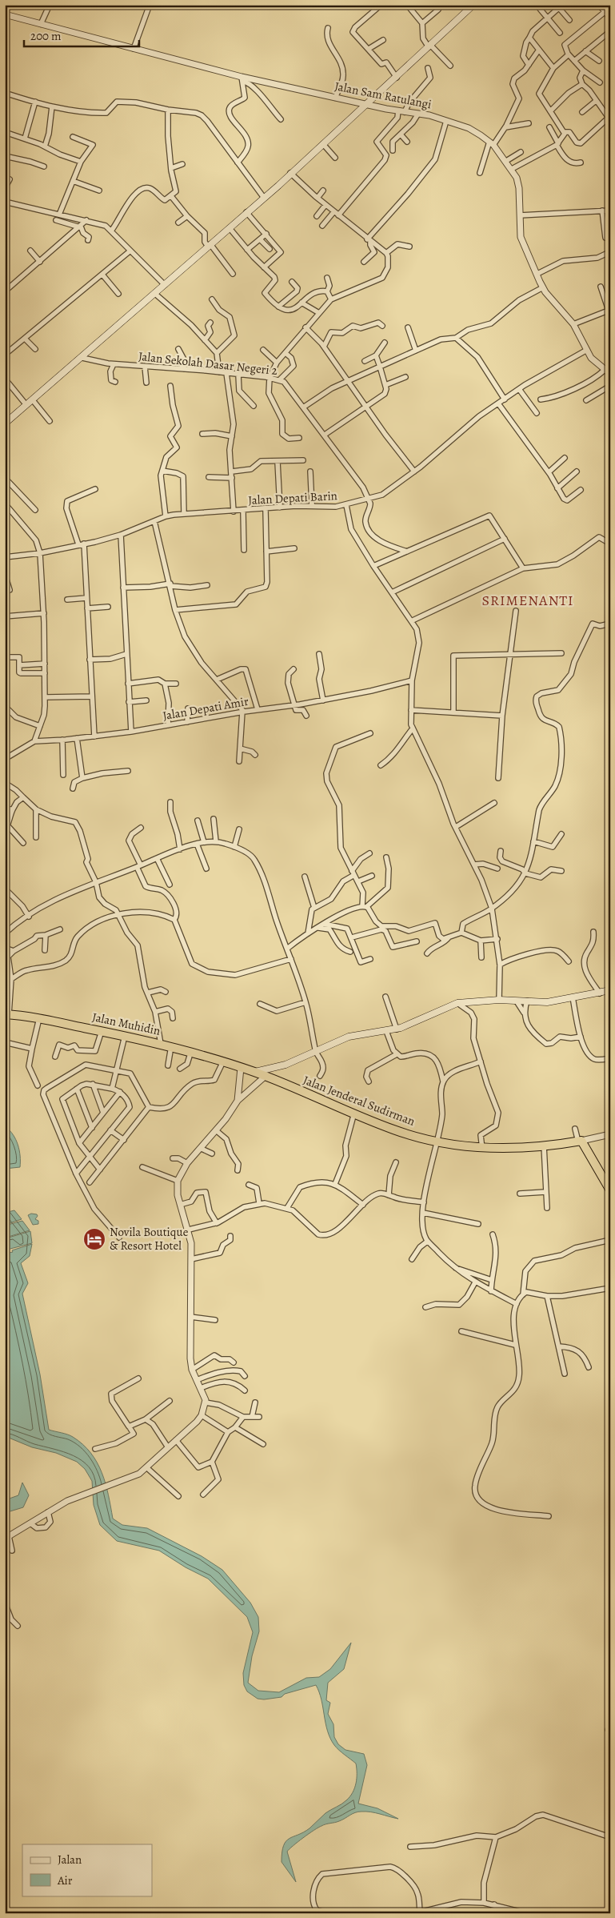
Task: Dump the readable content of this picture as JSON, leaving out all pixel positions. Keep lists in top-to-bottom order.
{
  "streets": {
    "highway": ["Jalan Muhidin", "Jalan Jenderal Sudirman"],
    "street": [
      "Jalan Sam Ratulangi",
      "Jalan Sekolah Dasar Negeri 2",
      "Jalan Depati Barin",
      "Jalan Depati Amir"
    ]
  },
  "crossings": [
    ["Jalan Sam Ratulangi", "Jalan Depati Barin"],
    ["Jalan Sekolah Dasar Negeri 2", "Jalan Depati Barin"],
    ["Jalan Muhidin", "Jalan Jenderal Sudirman"]
  ],
  "districts": ["SRIMENANTI"],
  "places": {
    "hotel": ["Novila Boutique & Resort Hotel"]
  },
  "legend": ["Jalan", "Air"],
  "scale_bar": "200 m"
}
